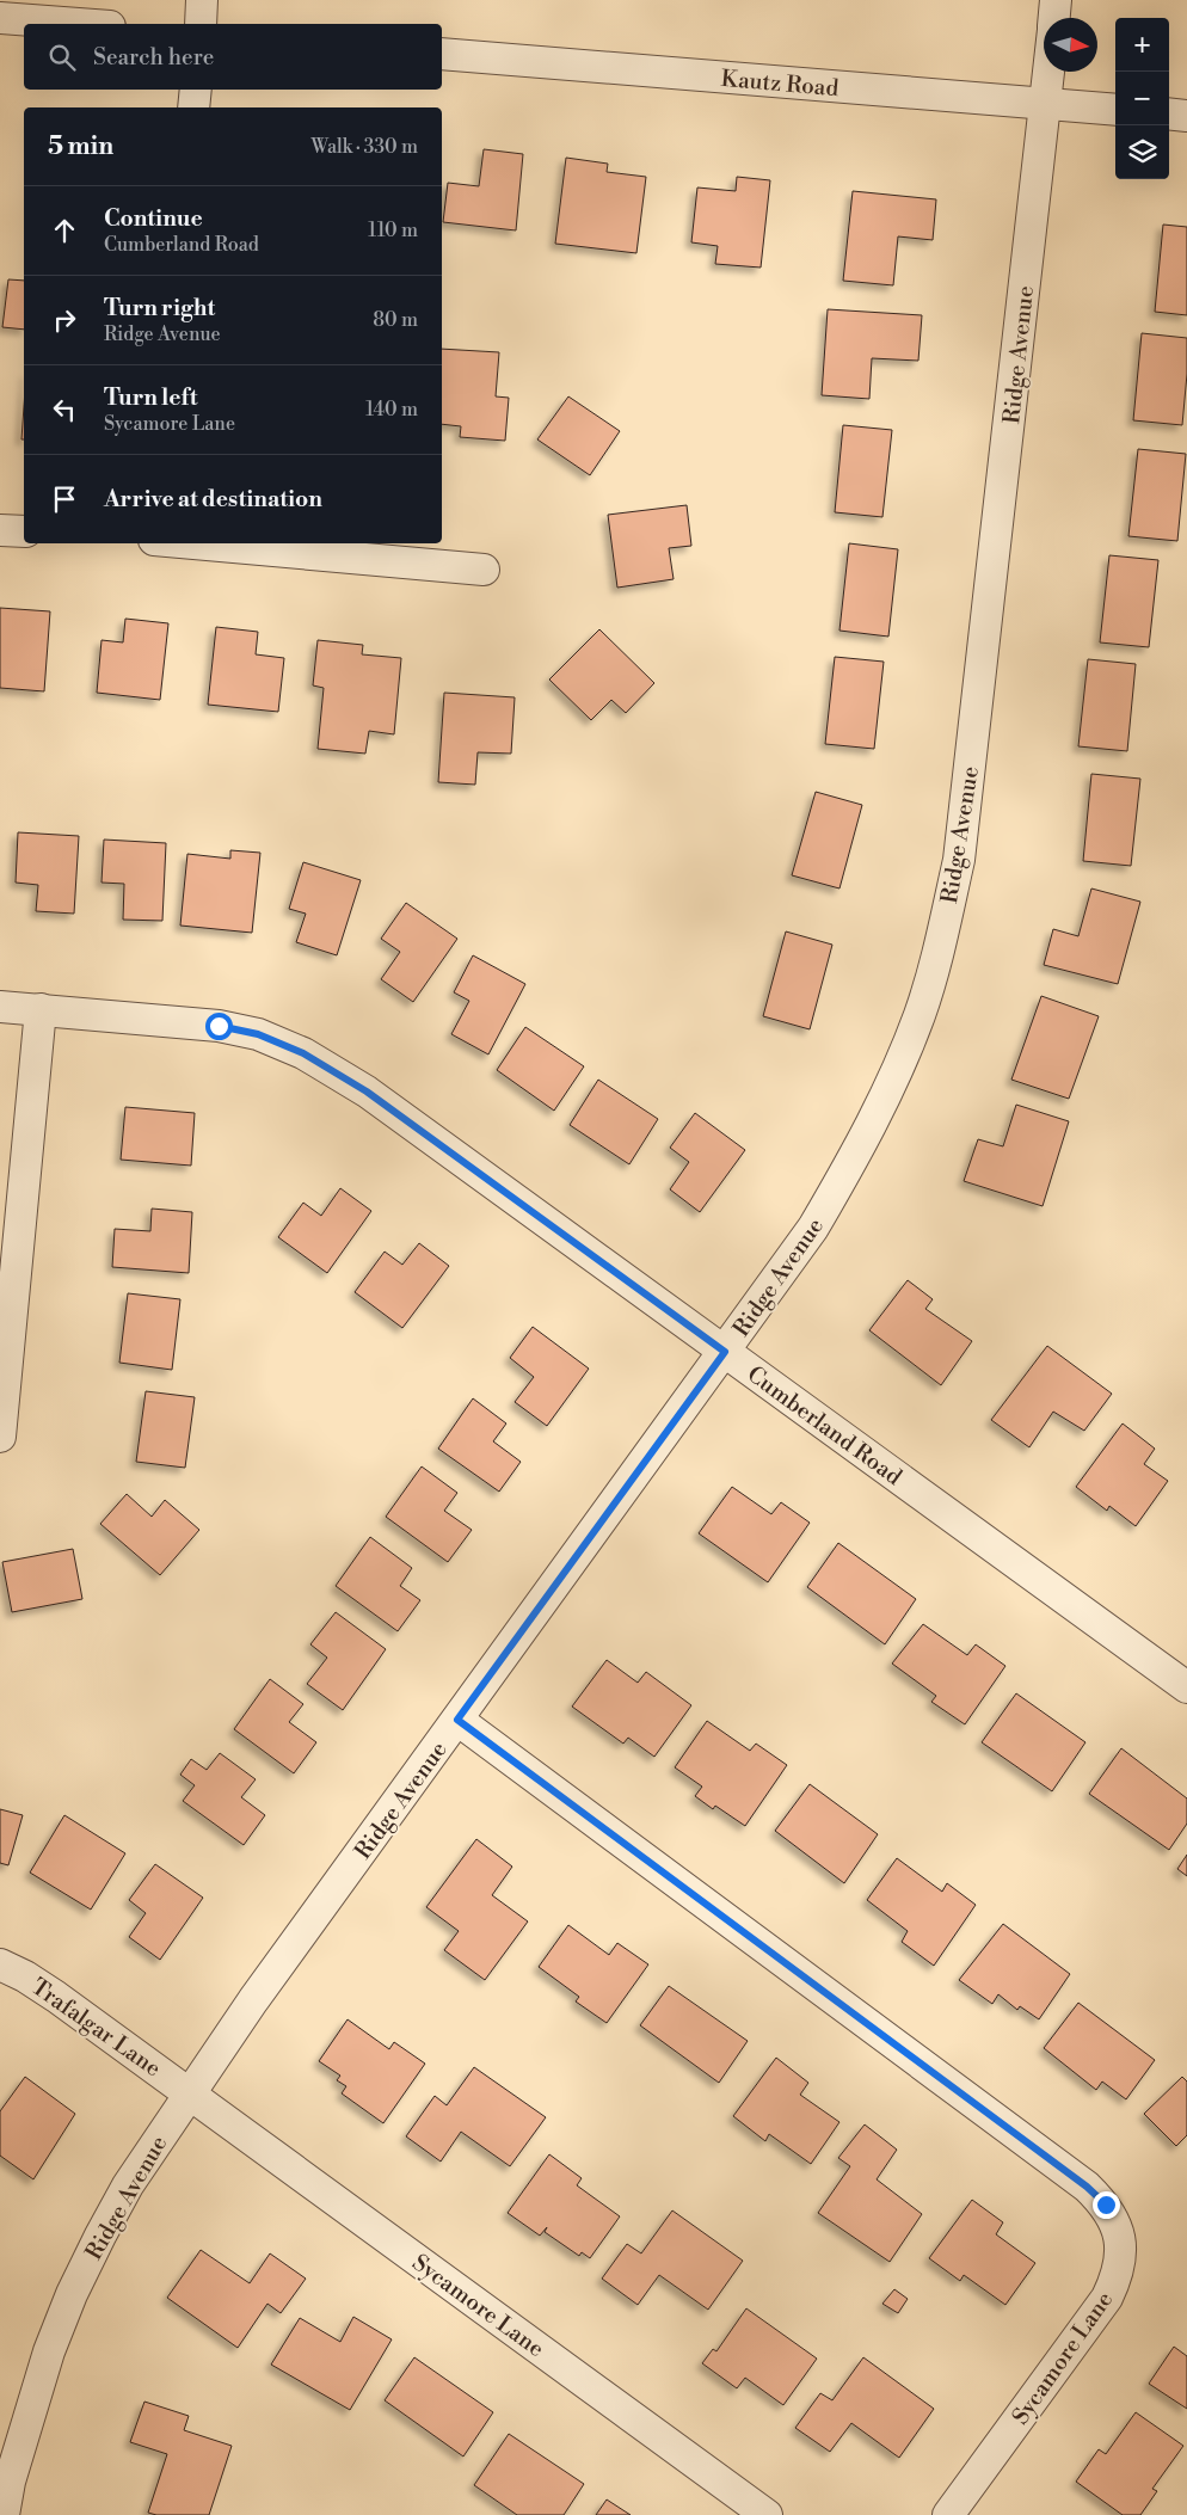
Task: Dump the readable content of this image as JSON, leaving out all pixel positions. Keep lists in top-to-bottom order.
{
  "streets": {
    "street": [
      "Kautz Road",
      "Ridge Avenue",
      "Cumberland Road",
      "Trafalgar Lane",
      "Sycamore Lane"
    ]
  },
  "crossings": [
    ["Kautz Road", "Ridge Avenue"],
    ["Ridge Avenue", "Cumberland Road"],
    ["Ridge Avenue", "Trafalgar Lane"],
    ["Ridge Avenue", "Sycamore Lane"],
    ["Trafalgar Lane", "Sycamore Lane"]
  ],
  "north": "right",
  "page": {
    "map_buttons": ["+", "−"],
    "search": "Search here",
    "heading": ["5 min", "Walk · 330 m"],
    "list": [
      ["Continue", "Cumberland Road", "110 m"],
      ["Turn right", "Ridge Avenue", "80 m"],
      ["Turn left", "Sycamore Lane", "140 m"],
      "Arrive at destination"
    ]
  }
}
